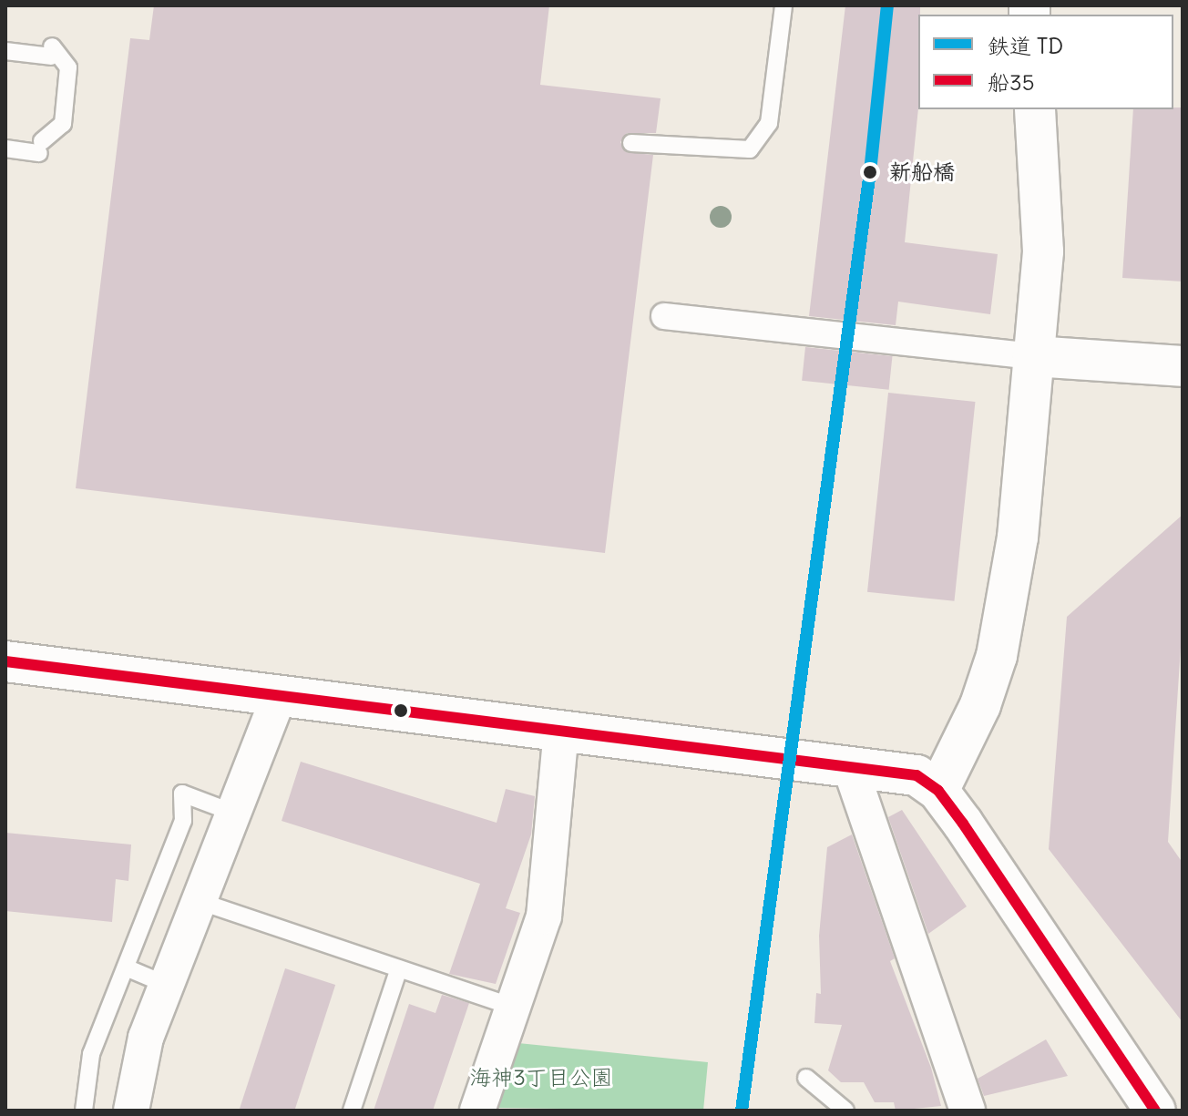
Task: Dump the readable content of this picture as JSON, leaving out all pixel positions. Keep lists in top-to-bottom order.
{
  "parks": ["海神3丁目公園"],
  "places": ["新船橋"],
  "lines": ["rail line TD", "transit line 船35"],
  "legend": ["鉄道 TD", "船35"]
}
